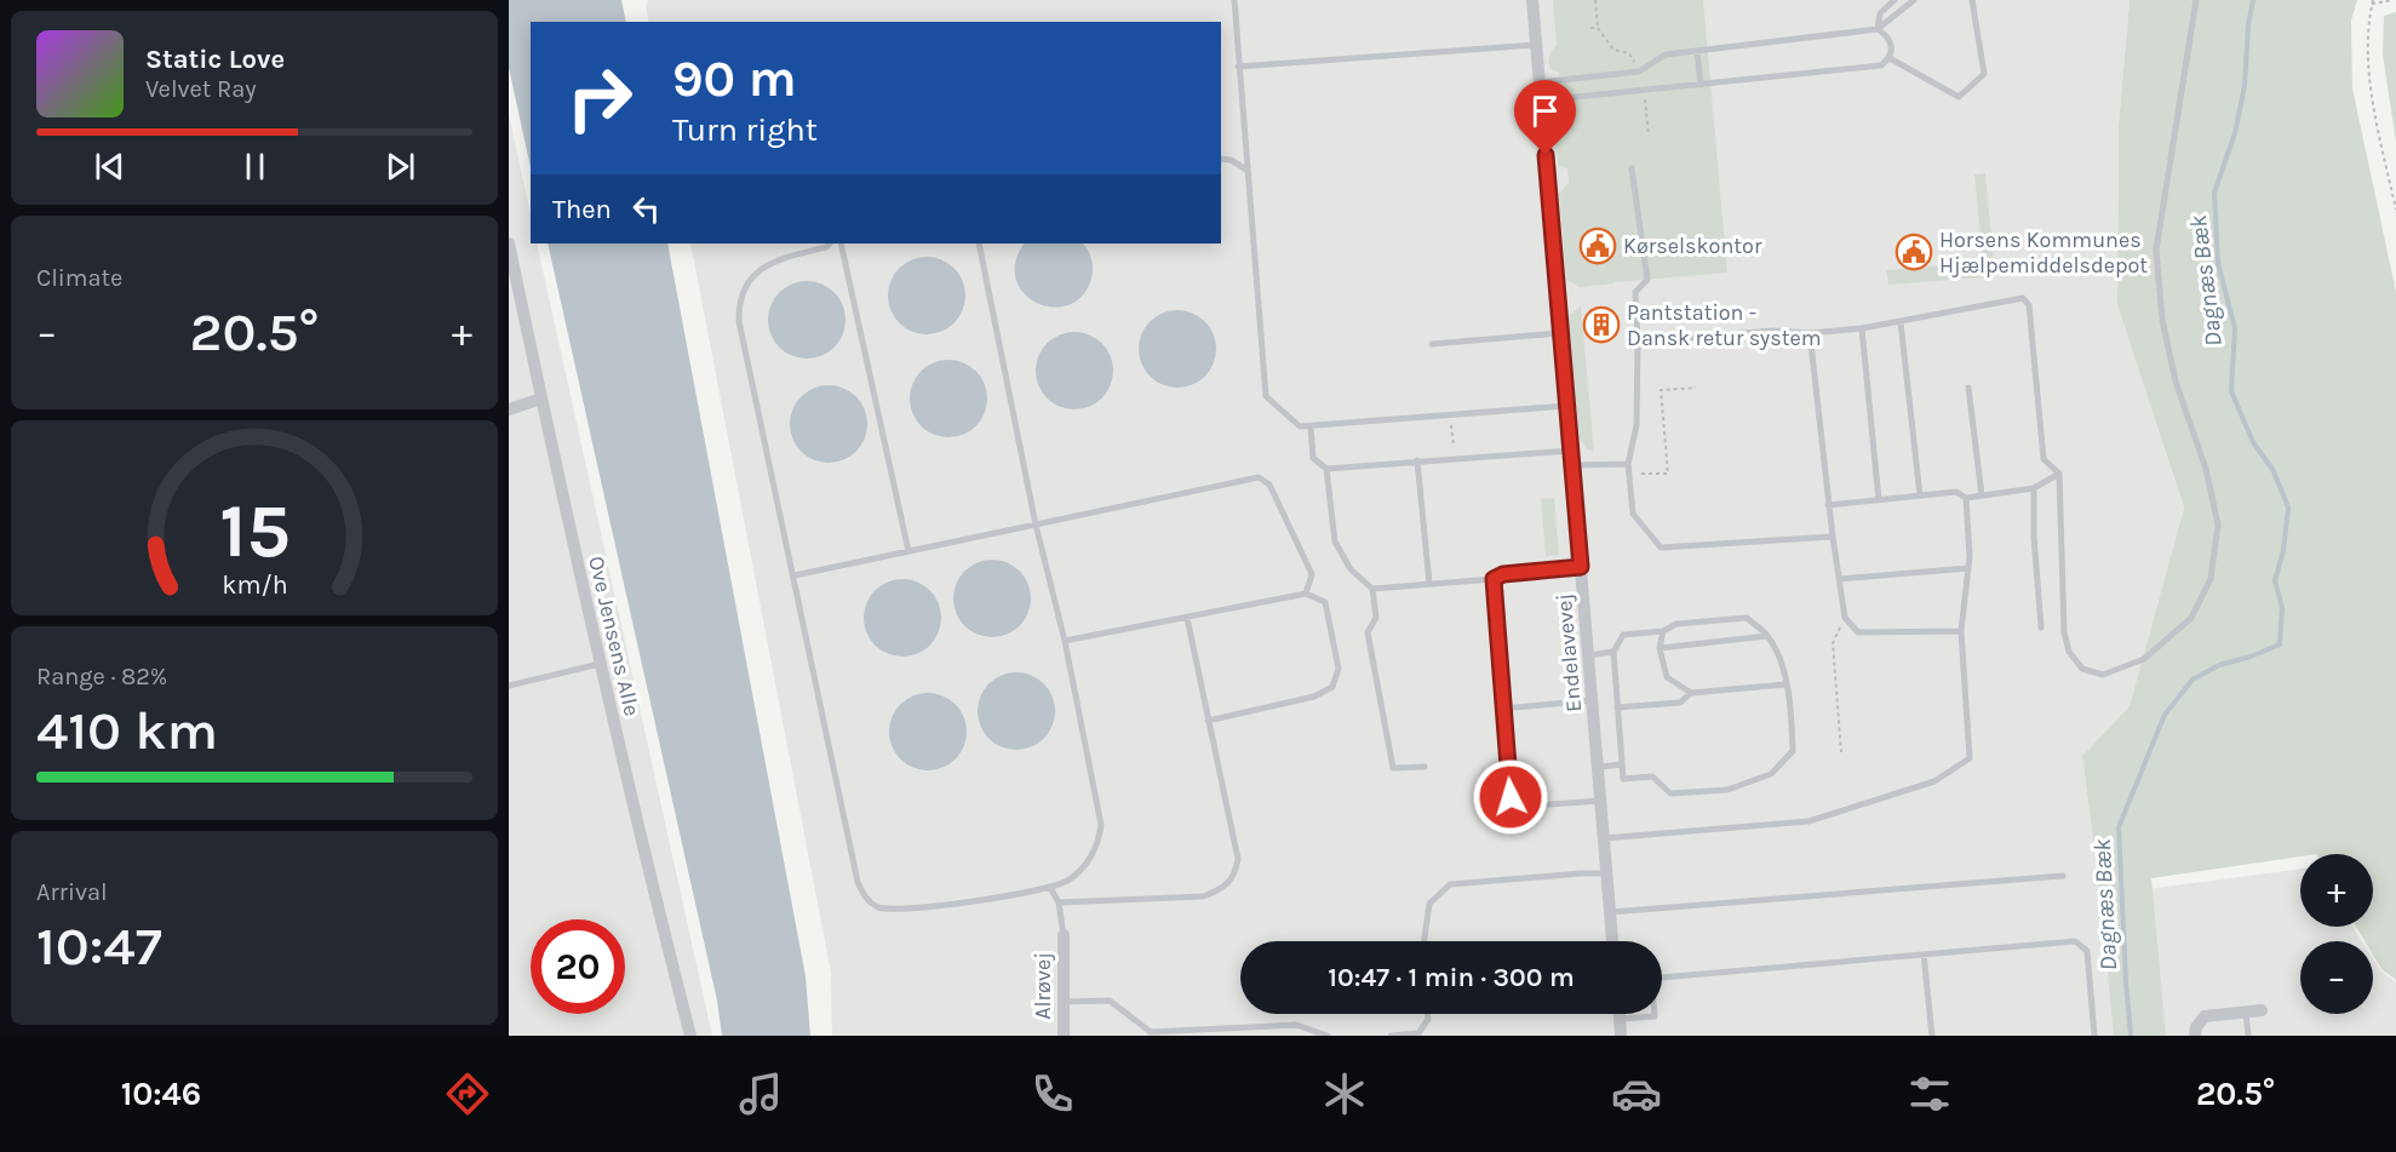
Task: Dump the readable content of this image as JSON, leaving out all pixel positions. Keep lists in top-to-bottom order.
{
  "streets": {
    "street": ["Ove Jensens Alle", "Endelavevej", "Alrøvej"]
  },
  "water": ["Dagnæs Bæk"],
  "places": {
    "public building": ["Kørselskontor", "Horsens Kommunes Hjælpemiddelsdepot"],
    "building": ["Pantstation - Dansk retur system"]
  },
  "page": {
    "turn": ["90 m", "Turn right"],
    "song": ["Static Love", "Velvet Ray"],
    "then": "Then",
    "tile": [
      "Climate",
      ["Range · 82%", "410 km"],
      ["Arrival", "10:47"]
    ],
    "heat": ["−", "20.5°", "+"],
    "map_buttons": ["+", "−"],
    "limit": "20",
    "trip": "10:47 · 1 min · 300 m",
    "tabs": ["10:46", "20.5°"],
    "gauge": ["15", "km/h"]
  }
}
